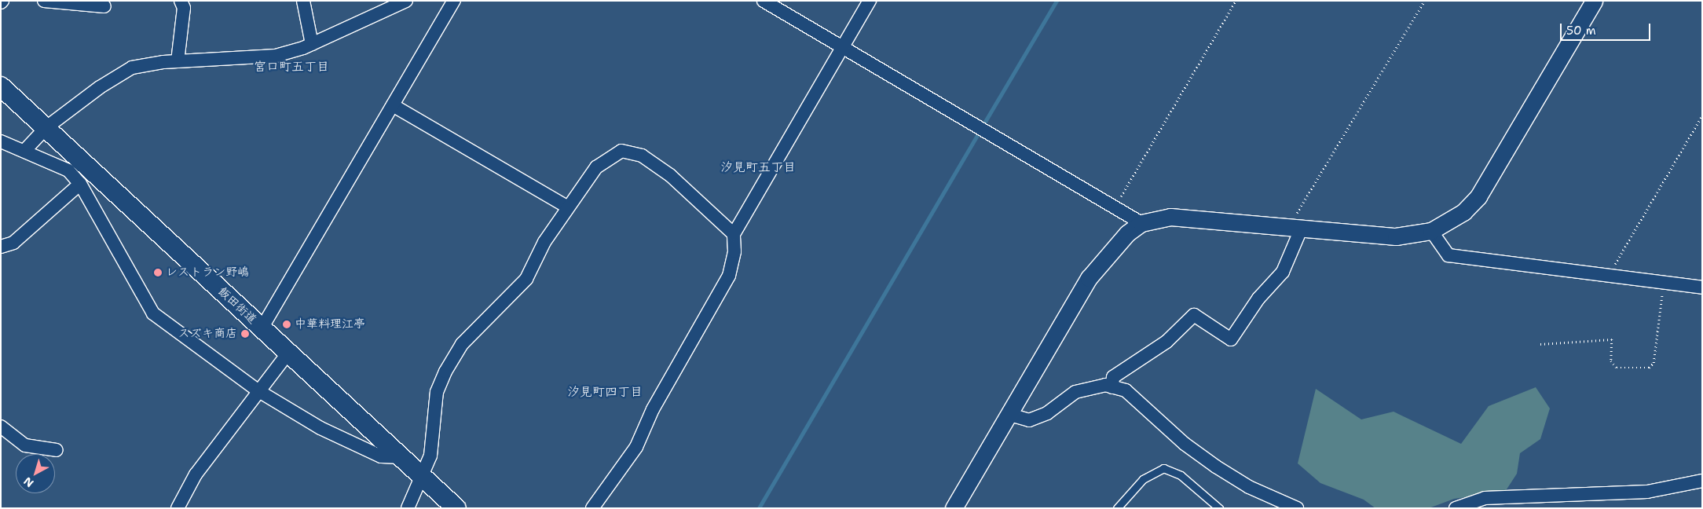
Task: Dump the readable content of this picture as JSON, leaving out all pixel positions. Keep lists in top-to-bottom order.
{
  "streets": {
    "main road": ["飯田街道"]
  },
  "districts": ["宮口町五丁目", "汐見町五丁目", "汐見町四丁目"],
  "places": ["レストラン野嶋", "中華料理江亭", "スズキ商店"],
  "scale_bar": "50 m",
  "north": "bottom left"
}
